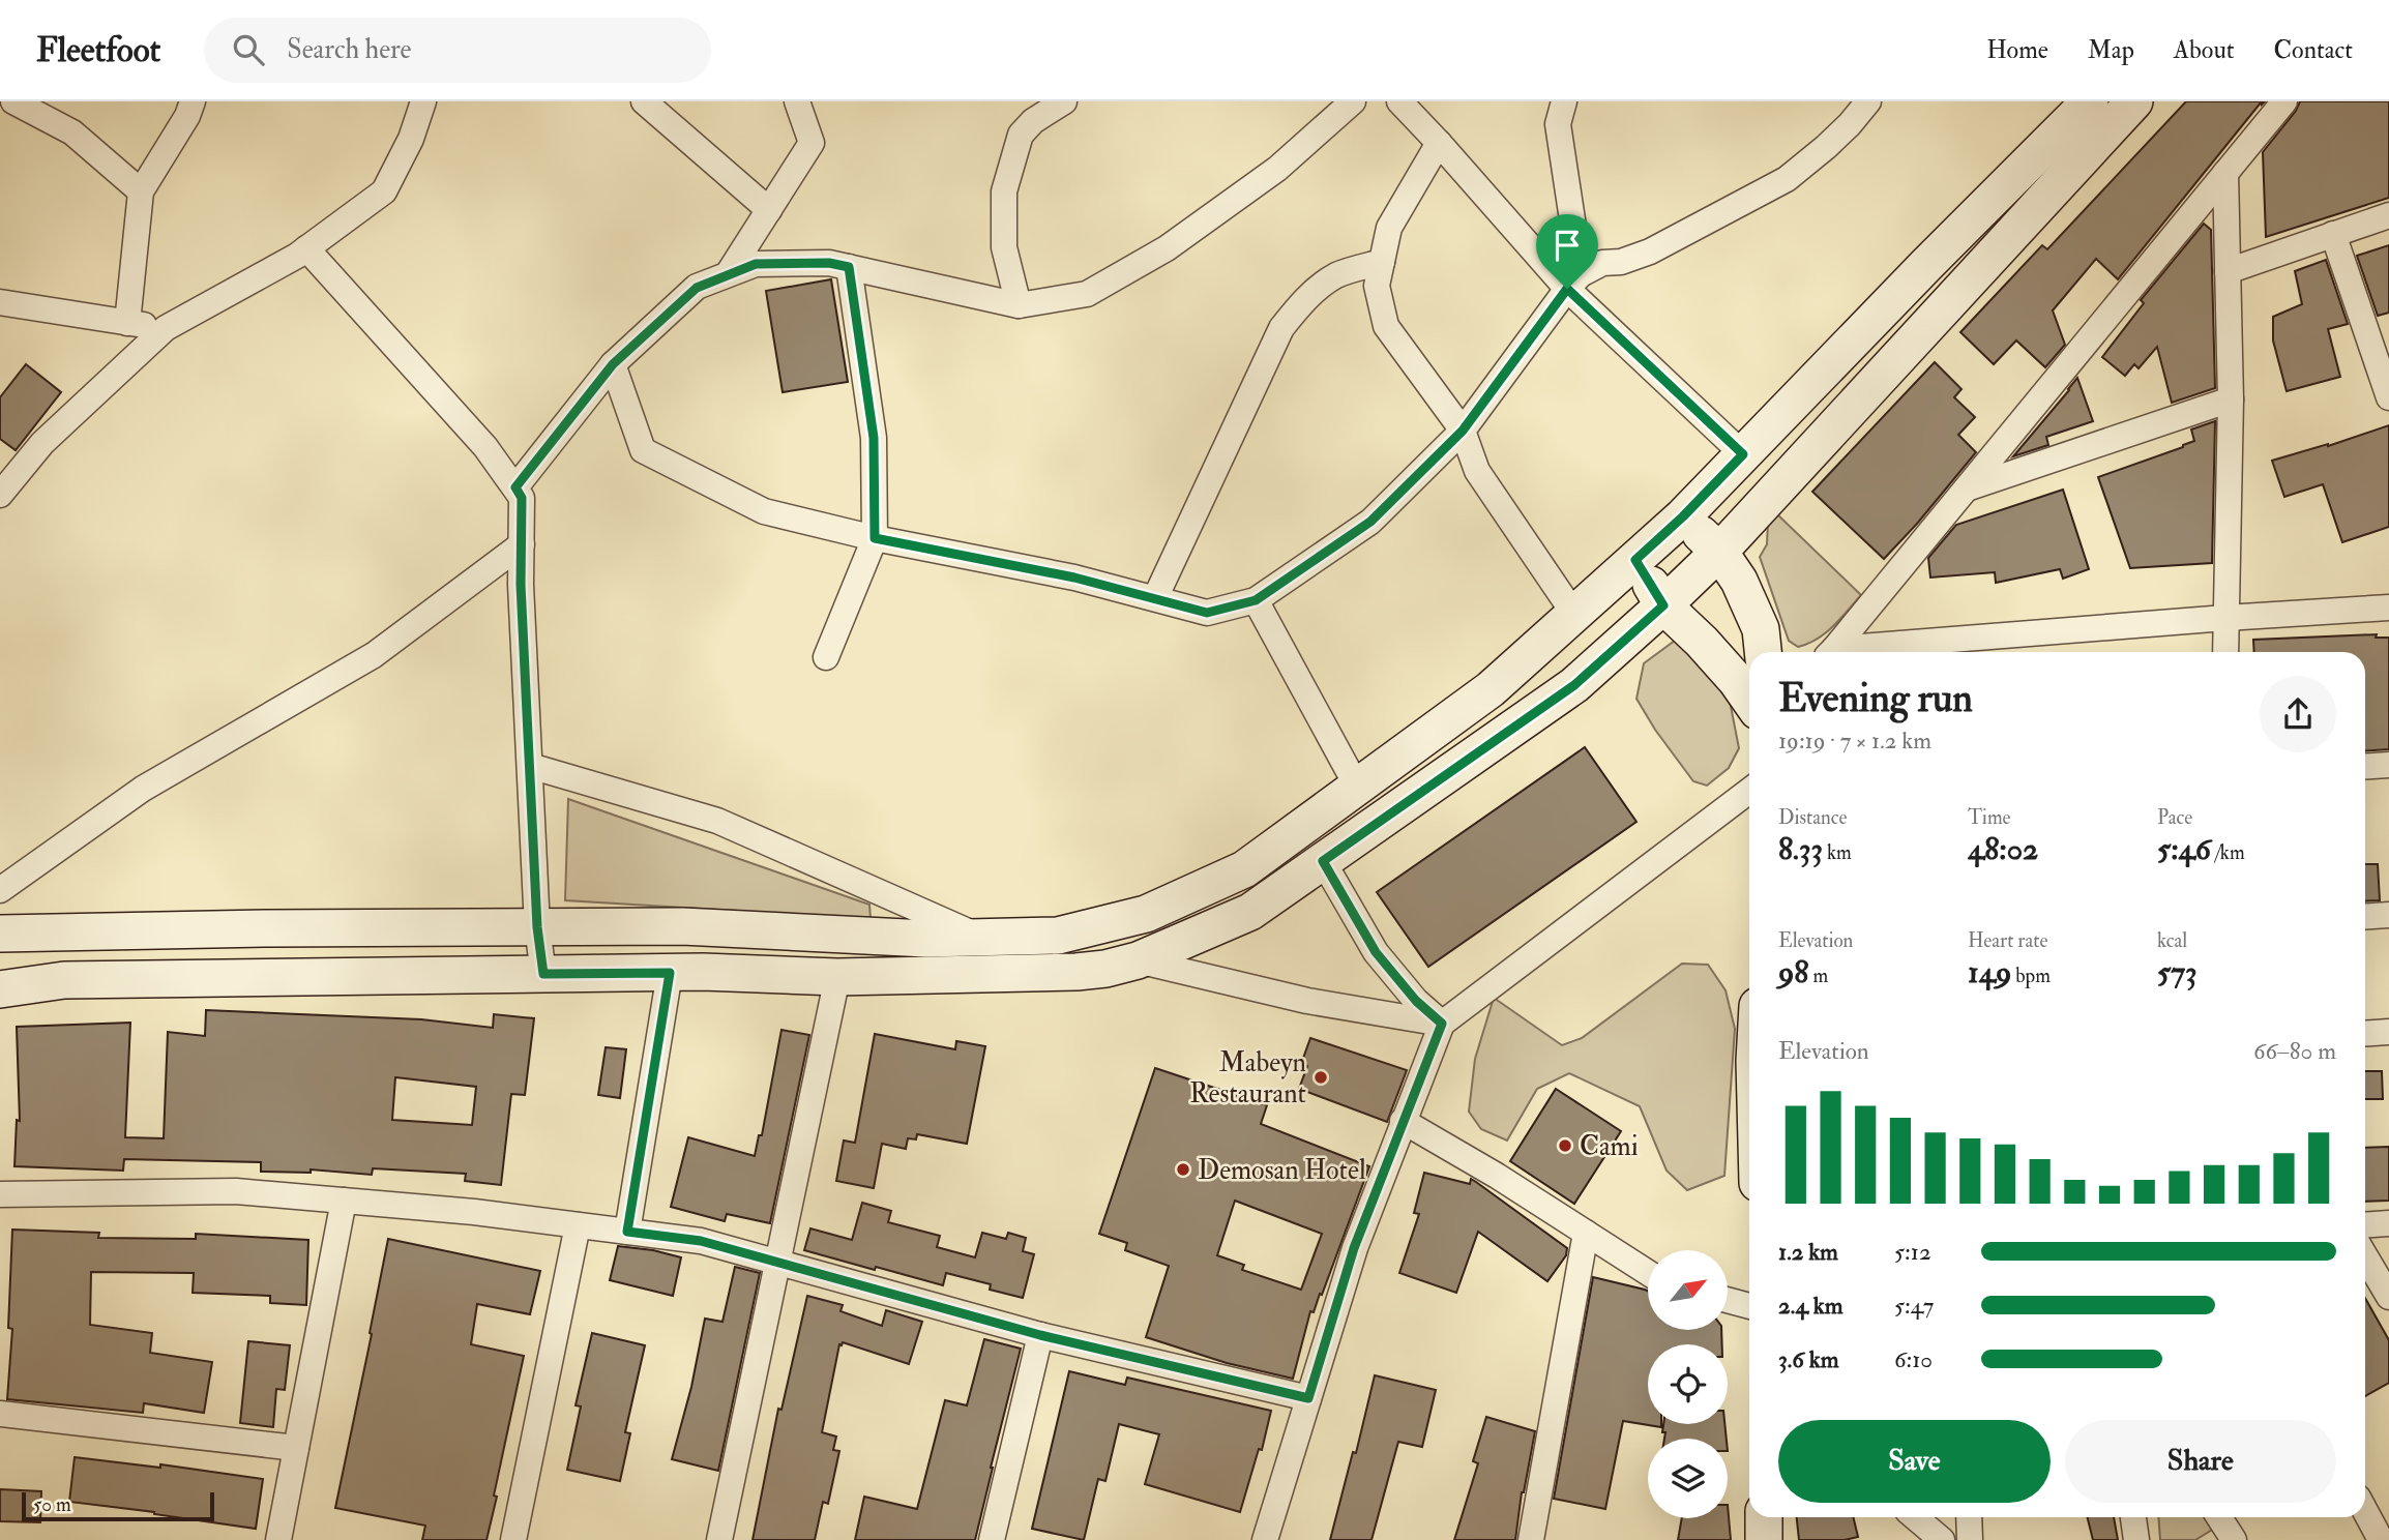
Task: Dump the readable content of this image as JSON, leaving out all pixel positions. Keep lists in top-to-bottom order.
{
  "places": ["Mabeyn Restaurant", "Cami", "Demosan Hotel"],
  "scale_bar": "50 m",
  "north": "top right",
  "page": {
    "header": "Fleetfoot",
    "search": "Search here",
    "nav": [
      "Home",
      "Map",
      "About",
      "Contact"
    ],
    "heading": ["Evening run", "19:19 · 7 × 1.2 km"],
    "stats": [
      ["Distance", "8.33 km"],
      ["Time", "48:02"],
      ["Pace", "5:46 /km"],
      ["Elevation", "98 m"],
      ["Heart rate", "149 bpm"],
      ["kcal", "573"]
    ],
    "chart": ["Elevation", "66–80 m"],
    "list": [
      {
        "name": "1.2 km",
        "note": "5:12"
      },
      {
        "name": "2.4 km",
        "note": "5:47"
      },
      {
        "name": "3.6 km",
        "note": "6:10"
      }
    ],
    "buttons": ["Save", "Share"],
    "scale": "50 m"
  }
}
